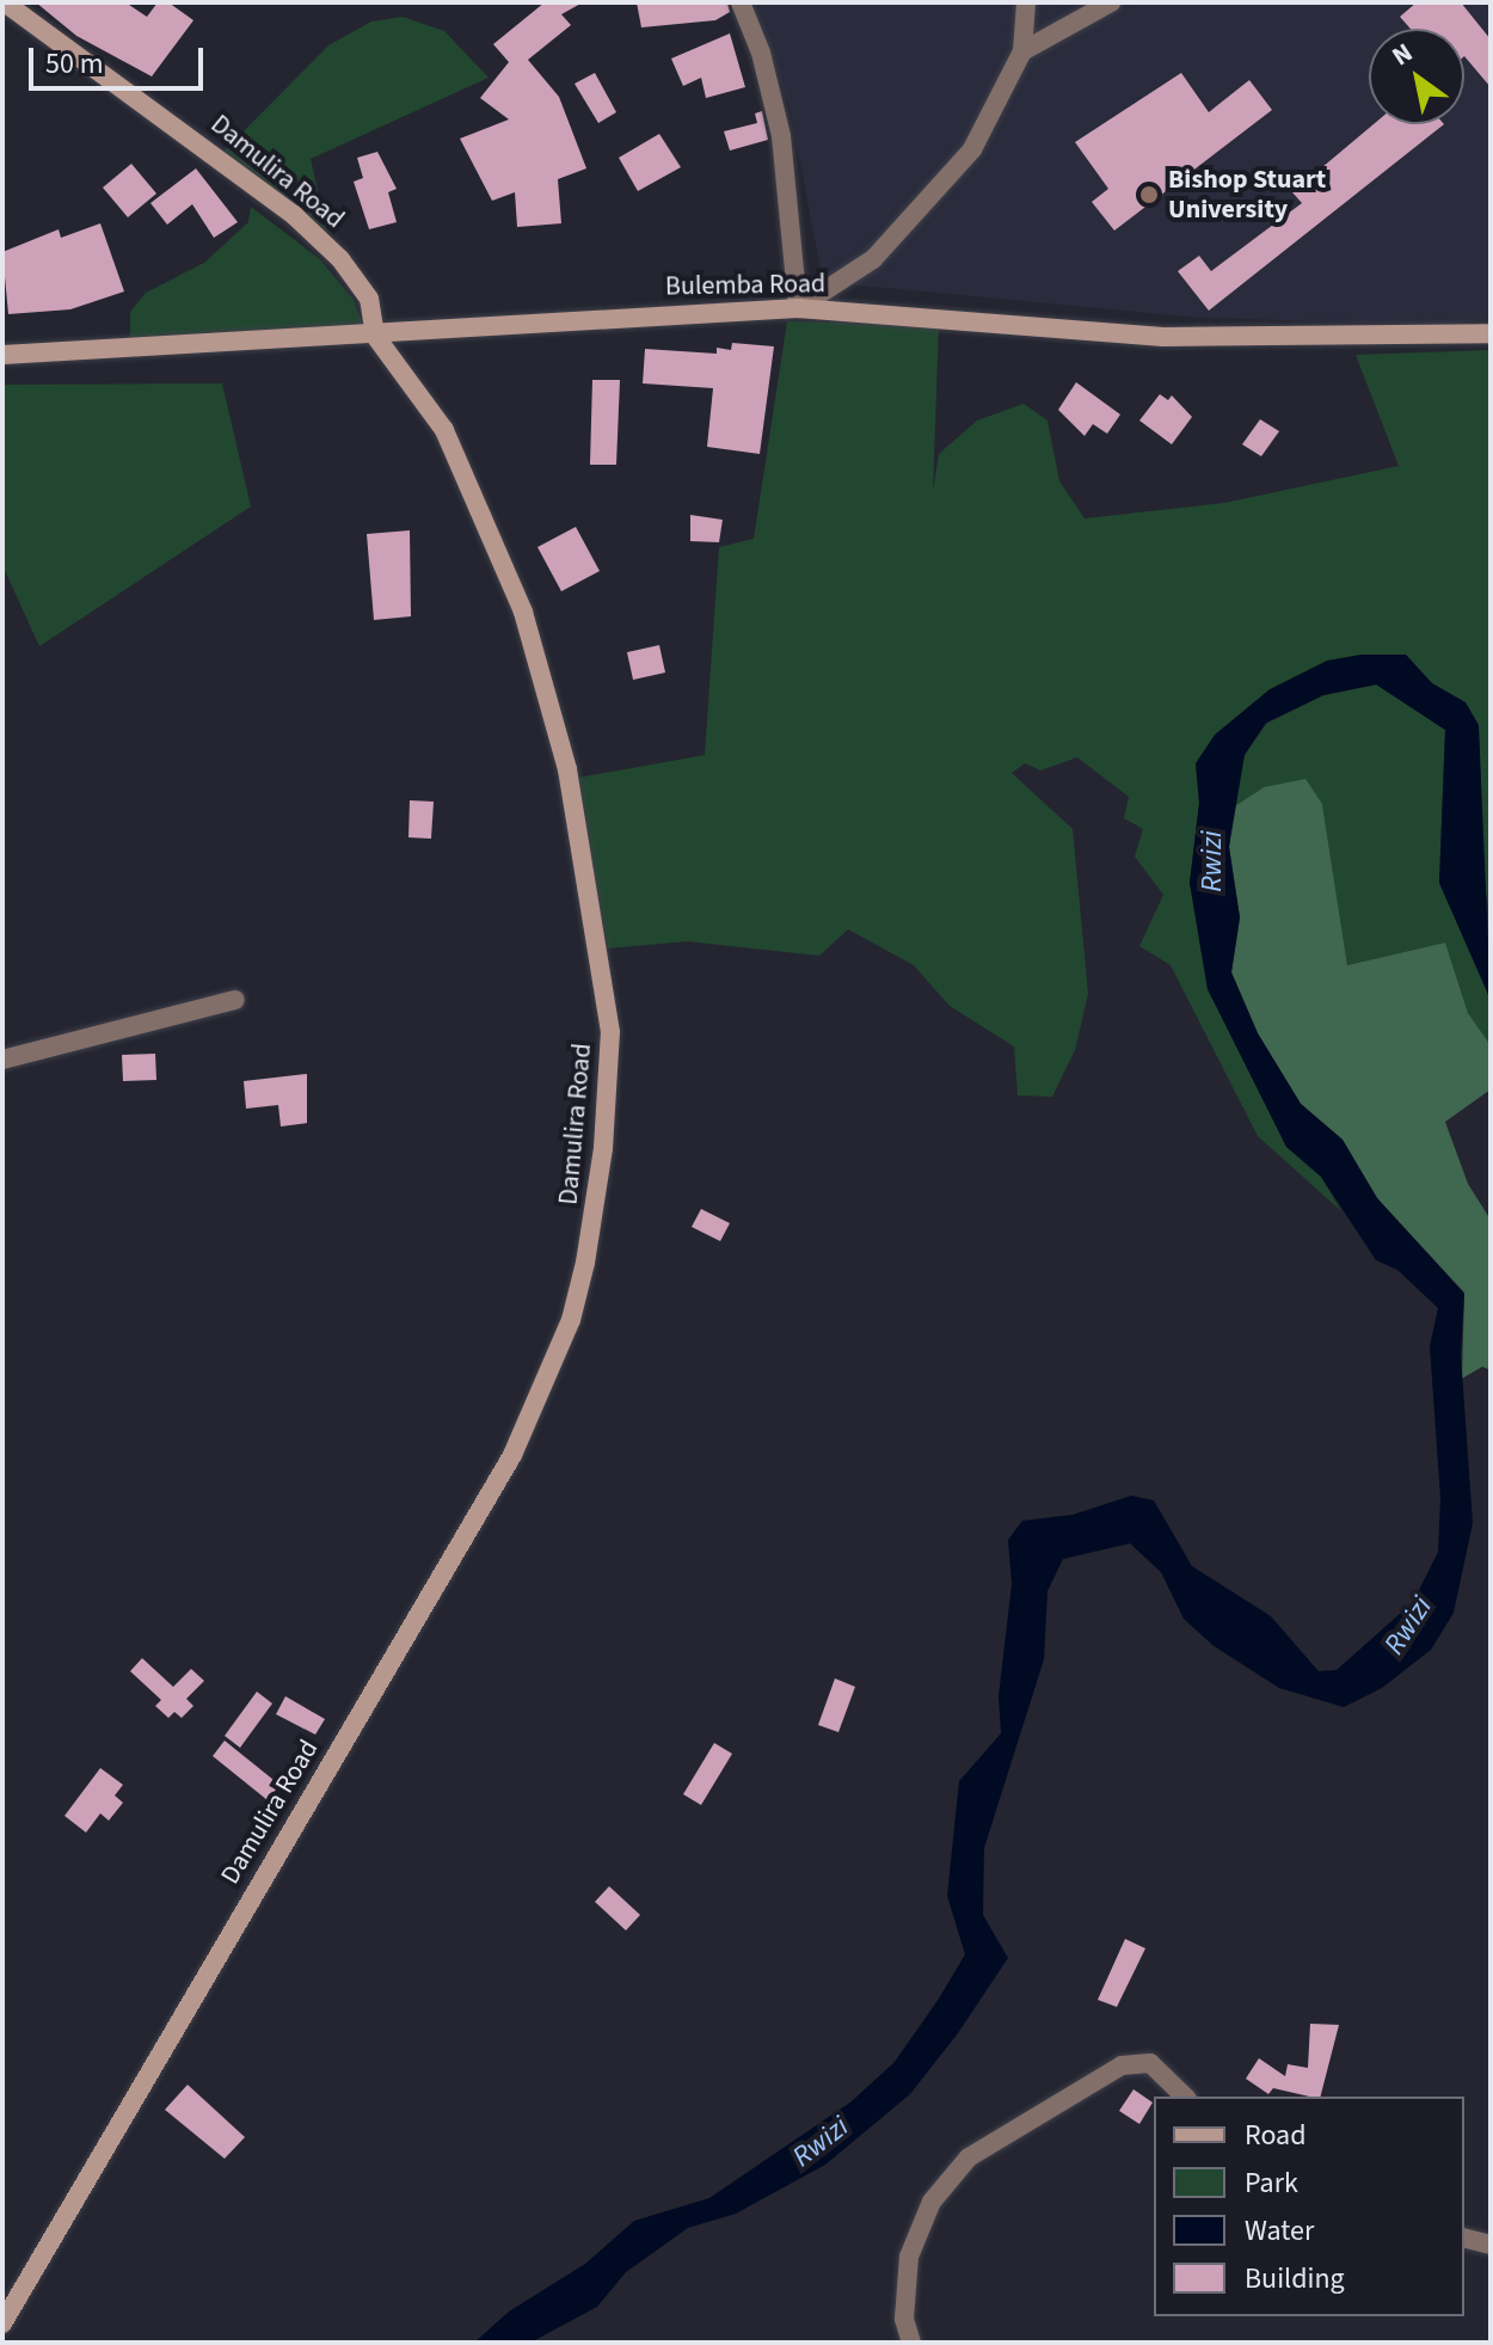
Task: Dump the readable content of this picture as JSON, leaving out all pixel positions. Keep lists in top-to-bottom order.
{
  "streets": {
    "street": ["Damulira Road", "Bulemba Road"]
  },
  "crossings": [
    ["Damulira Road", "Bulemba Road"]
  ],
  "water": ["Rwizi"],
  "places": ["Bishop Stuart University"],
  "legend": [
    "Road",
    "Park",
    "Water",
    "Building"
  ],
  "scale_bar": "50 m",
  "north": "top left"
}
